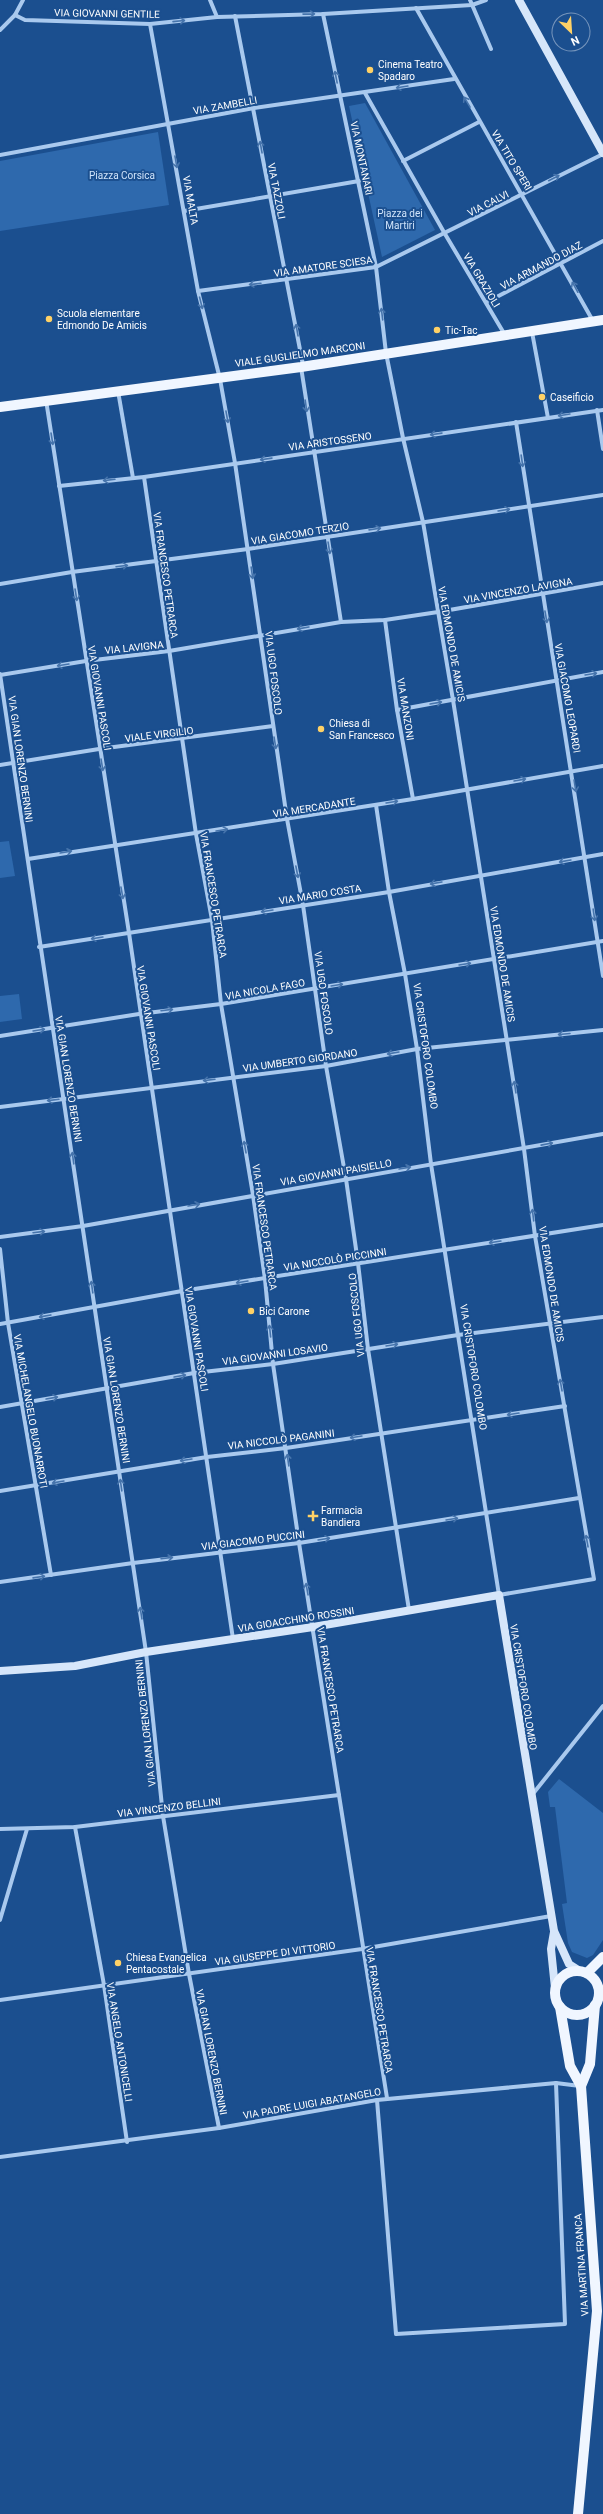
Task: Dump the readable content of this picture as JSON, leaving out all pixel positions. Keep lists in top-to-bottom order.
{
  "streets": {
    "main road": ["VIALE GUGLIELMO MARCONI", "VIA MARTINA FRANCA"],
    "street": [
      "VIA GIOVANNI GENTILE",
      "VIA ZAMBELLI",
      "VIA MONTANARI",
      "VIA TITO SPERI",
      "VIA TAZZOLI",
      "VIA MALTA",
      "VIA CALVI",
      "VIA ARMANDO DIAZ",
      "VIA AMATORE SCIESA",
      "VIA GRAZIOLI",
      "VIA ARISTOSSENO",
      "VIA GIACOMO TERZIO",
      "VIA FRANCESCO PETRARCA",
      "VIA VINCENZO LAVIGNA",
      "VIA EDMONDO DE AMICIS",
      "VIA LAVIGNA",
      "VIA UGO FOSCOLO",
      "VIA GIOVANNI PASCOLI",
      "VIA GIACOMO LEOPARDI",
      "VIA MANZONI",
      "VIALE VIRGILIO",
      "VIA GIAN LORENZO BERNINI",
      "VIA MERCADANTE",
      "VIA MARIO COSTA",
      "VIA NICOLA FAGO",
      "VIA CRISTOFORO COLOMBO",
      "VIA UMBERTO GIORDANO",
      "VIA GIOVANNI PAISIELLO",
      "VIA NICCOLÒ PICCINNI",
      "VIA GIOVANNI LOSAVIO",
      "VIA MICHELANGELO BUONARROTI",
      "VIA NICCOLÒ PAGANINI",
      "VIA GIACOMO PUCCINI",
      "VIA GIOACCHINO ROSSINI",
      "VIA VINCENZO BELLINI",
      "VIA GIUSEPPE DI VITTORIO",
      "VIA ANGELO ANTONICELLI",
      "VIA PADRE LUIGI ABATANGELO"
    ]
  },
  "crossings": [
    ["VIA GIOVANNI GENTILE", "VIA MONTANARI"],
    ["VIA GIOVANNI GENTILE", "VIA TITO SPERI"],
    ["VIA GIOVANNI GENTILE", "VIA TAZZOLI"],
    ["VIA GIOVANNI GENTILE", "VIA MALTA"],
    ["VIA ZAMBELLI", "VIA MONTANARI"],
    ["VIA ZAMBELLI", "VIA TITO SPERI"],
    ["VIA ZAMBELLI", "VIA TAZZOLI"],
    ["VIA ZAMBELLI", "VIA MALTA"],
    ["VIA MONTANARI", "VIA AMATORE SCIESA"],
    ["VIA MONTANARI", "VIALE GUGLIELMO MARCONI"],
    ["VIA MONTANARI", "VIA EDMONDO DE AMICIS"],
    ["VIA TITO SPERI", "VIA CALVI"],
    ["VIA TITO SPERI", "VIA ARMANDO DIAZ"],
    ["VIA TITO SPERI", "VIALE GUGLIELMO MARCONI"],
    ["VIA TAZZOLI", "VIA AMATORE SCIESA"],
    ["VIA TAZZOLI", "VIALE GUGLIELMO MARCONI"],
    ["VIA TAZZOLI", "VIA ARISTOSSENO"],
    ["VIA TAZZOLI", "VIA GIACOMO TERZIO"],
    ["VIA TAZZOLI", "VIA VINCENZO LAVIGNA"],
    ["VIA TAZZOLI", "VIA LAVIGNA"],
    ["VIA MALTA", "VIA AMATORE SCIESA"],
    ["VIA MALTA", "VIALE GUGLIELMO MARCONI"],
    ["VIA MALTA", "VIA UGO FOSCOLO"],
    ["VIA CALVI", "VIA AMATORE SCIESA"],
    ["VIA CALVI", "VIA GRAZIOLI"],
    ["VIA ARMANDO DIAZ", "VIA GRAZIOLI"],
    ["VIA AMATORE SCIESA", "VIA GRAZIOLI"],
    ["VIA GRAZIOLI", "VIALE GUGLIELMO MARCONI"],
    ["VIALE GUGLIELMO MARCONI", "VIA EDMONDO DE AMICIS"],
    ["VIALE GUGLIELMO MARCONI", "VIA UGO FOSCOLO"],
    ["VIALE GUGLIELMO MARCONI", "VIA GIOVANNI PASCOLI"],
    ["VIA ARISTOSSENO", "VIA FRANCESCO PETRARCA"],
    ["VIA ARISTOSSENO", "VIA EDMONDO DE AMICIS"],
    ["VIA ARISTOSSENO", "VIA UGO FOSCOLO"],
    ["VIA ARISTOSSENO", "VIA GIOVANNI PASCOLI"],
    ["VIA ARISTOSSENO", "VIA GIACOMO LEOPARDI"],
    ["VIA GIACOMO TERZIO", "VIA FRANCESCO PETRARCA"],
    ["VIA GIACOMO TERZIO", "VIA EDMONDO DE AMICIS"],
    ["VIA GIACOMO TERZIO", "VIA UGO FOSCOLO"],
    ["VIA GIACOMO TERZIO", "VIA GIOVANNI PASCOLI"],
    ["VIA GIACOMO TERZIO", "VIA GIACOMO LEOPARDI"],
    ["VIA FRANCESCO PETRARCA", "VIA LAVIGNA"],
    ["VIA FRANCESCO PETRARCA", "VIALE VIRGILIO"],
    ["VIA FRANCESCO PETRARCA", "VIA MERCADANTE"],
    ["VIA FRANCESCO PETRARCA", "VIA MARIO COSTA"],
    ["VIA FRANCESCO PETRARCA", "VIA NICOLA FAGO"],
    ["VIA FRANCESCO PETRARCA", "VIA UMBERTO GIORDANO"],
    ["VIA FRANCESCO PETRARCA", "VIA GIOVANNI PAISIELLO"],
    ["VIA FRANCESCO PETRARCA", "VIA NICCOLÒ PICCINNI"],
    ["VIA FRANCESCO PETRARCA", "VIA GIOVANNI LOSAVIO"],
    ["VIA FRANCESCO PETRARCA", "VIA NICCOLÒ PAGANINI"],
    ["VIA FRANCESCO PETRARCA", "VIA GIACOMO PUCCINI"],
    ["VIA FRANCESCO PETRARCA", "VIA GIOACCHINO ROSSINI"],
    ["VIA FRANCESCO PETRARCA", "VIA VINCENZO BELLINI"],
    ["VIA FRANCESCO PETRARCA", "VIA GIUSEPPE DI VITTORIO"],
    ["VIA FRANCESCO PETRARCA", "VIA PADRE LUIGI ABATANGELO"],
    ["VIA VINCENZO LAVIGNA", "VIA EDMONDO DE AMICIS"],
    ["VIA VINCENZO LAVIGNA", "VIA LAVIGNA"],
    ["VIA VINCENZO LAVIGNA", "VIA GIACOMO LEOPARDI"],
    ["VIA VINCENZO LAVIGNA", "VIA MANZONI"],
    ["VIA EDMONDO DE AMICIS", "VIA MERCADANTE"],
    ["VIA EDMONDO DE AMICIS", "VIA MARIO COSTA"],
    ["VIA EDMONDO DE AMICIS", "VIA NICOLA FAGO"],
    ["VIA EDMONDO DE AMICIS", "VIA UMBERTO GIORDANO"],
    ["VIA EDMONDO DE AMICIS", "VIA GIOVANNI PAISIELLO"],
    ["VIA EDMONDO DE AMICIS", "VIA NICCOLÒ PICCINNI"],
    ["VIA EDMONDO DE AMICIS", "VIA GIOVANNI LOSAVIO"],
    ["VIA EDMONDO DE AMICIS", "VIA NICCOLÒ PAGANINI"],
    ["VIA EDMONDO DE AMICIS", "VIA GIACOMO PUCCINI"],
    ["VIA EDMONDO DE AMICIS", "VIA GIOACCHINO ROSSINI"],
    ["VIA LAVIGNA", "VIA UGO FOSCOLO"],
    ["VIA LAVIGNA", "VIA GIOVANNI PASCOLI"],
    ["VIA LAVIGNA", "VIA GIAN LORENZO BERNINI"],
    ["VIA UGO FOSCOLO", "VIALE VIRGILIO"],
    ["VIA UGO FOSCOLO", "VIA MERCADANTE"],
    ["VIA UGO FOSCOLO", "VIA MARIO COSTA"],
    ["VIA UGO FOSCOLO", "VIA NICOLA FAGO"],
    ["VIA UGO FOSCOLO", "VIA UMBERTO GIORDANO"],
    ["VIA UGO FOSCOLO", "VIA GIOVANNI PAISIELLO"],
    ["VIA UGO FOSCOLO", "VIA NICCOLÒ PICCINNI"],
    ["VIA UGO FOSCOLO", "VIA GIOVANNI LOSAVIO"],
    ["VIA UGO FOSCOLO", "VIA NICCOLÒ PAGANINI"],
    ["VIA UGO FOSCOLO", "VIA GIACOMO PUCCINI"],
    ["VIA UGO FOSCOLO", "VIA GIOACCHINO ROSSINI"],
    ["VIA GIOVANNI PASCOLI", "VIALE VIRGILIO"],
    ["VIA GIOVANNI PASCOLI", "VIA MERCADANTE"],
    ["VIA GIOVANNI PASCOLI", "VIA MARIO COSTA"],
    ["VIA GIOVANNI PASCOLI", "VIA NICOLA FAGO"],
    ["VIA GIOVANNI PASCOLI", "VIA UMBERTO GIORDANO"],
    ["VIA GIOVANNI PASCOLI", "VIA GIOVANNI PAISIELLO"],
    ["VIA GIOVANNI PASCOLI", "VIA NICCOLÒ PICCINNI"],
    ["VIA GIOVANNI PASCOLI", "VIA GIOVANNI LOSAVIO"],
    ["VIA GIOVANNI PASCOLI", "VIA NICCOLÒ PAGANINI"],
    ["VIA GIOVANNI PASCOLI", "VIA GIACOMO PUCCINI"],
    ["VIA GIOVANNI PASCOLI", "VIA GIOACCHINO ROSSINI"],
    ["VIA GIACOMO LEOPARDI", "VIA MERCADANTE"],
    ["VIA GIACOMO LEOPARDI", "VIA MARIO COSTA"],
    ["VIA GIACOMO LEOPARDI", "VIA NICOLA FAGO"],
    ["VIA MANZONI", "VIA MERCADANTE"],
    ["VIALE VIRGILIO", "VIA GIAN LORENZO BERNINI"],
    ["VIA GIAN LORENZO BERNINI", "VIA MERCADANTE"],
    ["VIA GIAN LORENZO BERNINI", "VIA MARIO COSTA"],
    ["VIA GIAN LORENZO BERNINI", "VIA NICOLA FAGO"],
    ["VIA GIAN LORENZO BERNINI", "VIA UMBERTO GIORDANO"],
    ["VIA GIAN LORENZO BERNINI", "VIA GIOVANNI PAISIELLO"],
    ["VIA GIAN LORENZO BERNINI", "VIA NICCOLÒ PICCINNI"],
    ["VIA GIAN LORENZO BERNINI", "VIA GIOVANNI LOSAVIO"],
    ["VIA GIAN LORENZO BERNINI", "VIA NICCOLÒ PAGANINI"],
    ["VIA GIAN LORENZO BERNINI", "VIA GIACOMO PUCCINI"],
    ["VIA GIAN LORENZO BERNINI", "VIA GIOACCHINO ROSSINI"],
    ["VIA GIAN LORENZO BERNINI", "VIA VINCENZO BELLINI"],
    ["VIA GIAN LORENZO BERNINI", "VIA GIUSEPPE DI VITTORIO"],
    ["VIA GIAN LORENZO BERNINI", "VIA PADRE LUIGI ABATANGELO"],
    ["VIA MERCADANTE", "VIA CRISTOFORO COLOMBO"],
    ["VIA MARIO COSTA", "VIA CRISTOFORO COLOMBO"],
    ["VIA NICOLA FAGO", "VIA CRISTOFORO COLOMBO"],
    ["VIA CRISTOFORO COLOMBO", "VIA UMBERTO GIORDANO"],
    ["VIA CRISTOFORO COLOMBO", "VIA GIOVANNI PAISIELLO"],
    ["VIA CRISTOFORO COLOMBO", "VIA NICCOLÒ PICCINNI"],
    ["VIA CRISTOFORO COLOMBO", "VIA GIOVANNI LOSAVIO"],
    ["VIA CRISTOFORO COLOMBO", "VIA NICCOLÒ PAGANINI"],
    ["VIA CRISTOFORO COLOMBO", "VIA GIACOMO PUCCINI"],
    ["VIA CRISTOFORO COLOMBO", "VIA GIOACCHINO ROSSINI"],
    ["VIA CRISTOFORO COLOMBO", "VIA GIUSEPPE DI VITTORIO"],
    ["VIA CRISTOFORO COLOMBO", "VIA MARTINA FRANCA"],
    ["VIA NICCOLÒ PICCINNI", "VIA MICHELANGELO BUONARROTI"],
    ["VIA GIOVANNI LOSAVIO", "VIA MICHELANGELO BUONARROTI"],
    ["VIA MICHELANGELO BUONARROTI", "VIA NICCOLÒ PAGANINI"],
    ["VIA MICHELANGELO BUONARROTI", "VIA GIACOMO PUCCINI"],
    ["VIA VINCENZO BELLINI", "VIA ANGELO ANTONICELLI"],
    ["VIA GIUSEPPE DI VITTORIO", "VIA ANGELO ANTONICELLI"],
    ["VIA ANGELO ANTONICELLI", "VIA PADRE LUIGI ABATANGELO"],
    ["VIA PADRE LUIGI ABATANGELO", "VIA MARTINA FRANCA"]
  ],
  "one_way": [
    "VIA MONTANARI",
    "VIA MALTA",
    "VIA CALVI",
    "VIA AMATORE SCIESA",
    "VIA ARISTOSSENO",
    "VIA GIACOMO TERZIO",
    "VIA LAVIGNA",
    "VIA GIACOMO LEOPARDI",
    "VIA MERCADANTE",
    "VIA MARIO COSTA",
    "VIA NICOLA FAGO",
    "VIA UMBERTO GIORDANO",
    "VIA GIOVANNI PAISIELLO",
    "VIA NICCOLÒ PICCINNI",
    "VIA GIOVANNI LOSAVIO",
    "VIA NICCOLÒ PAGANINI",
    "VIA GIACOMO PUCCINI"
  ],
  "parks": ["Piazza Corsica", "Piazza dei Martiri"],
  "places": {
    "other": [
      "Cinema Teatro Spadaro",
      "Scuola elementare Edmondo De Amicis",
      "Tic-Tac",
      "Caseificio",
      "Chiesa di San Francesco",
      "Bici Carone",
      "Chiesa Evangelica Pentacostale"
    ],
    "health": ["Farmacia Bandiera"]
  },
  "north": "bottom right"
}
